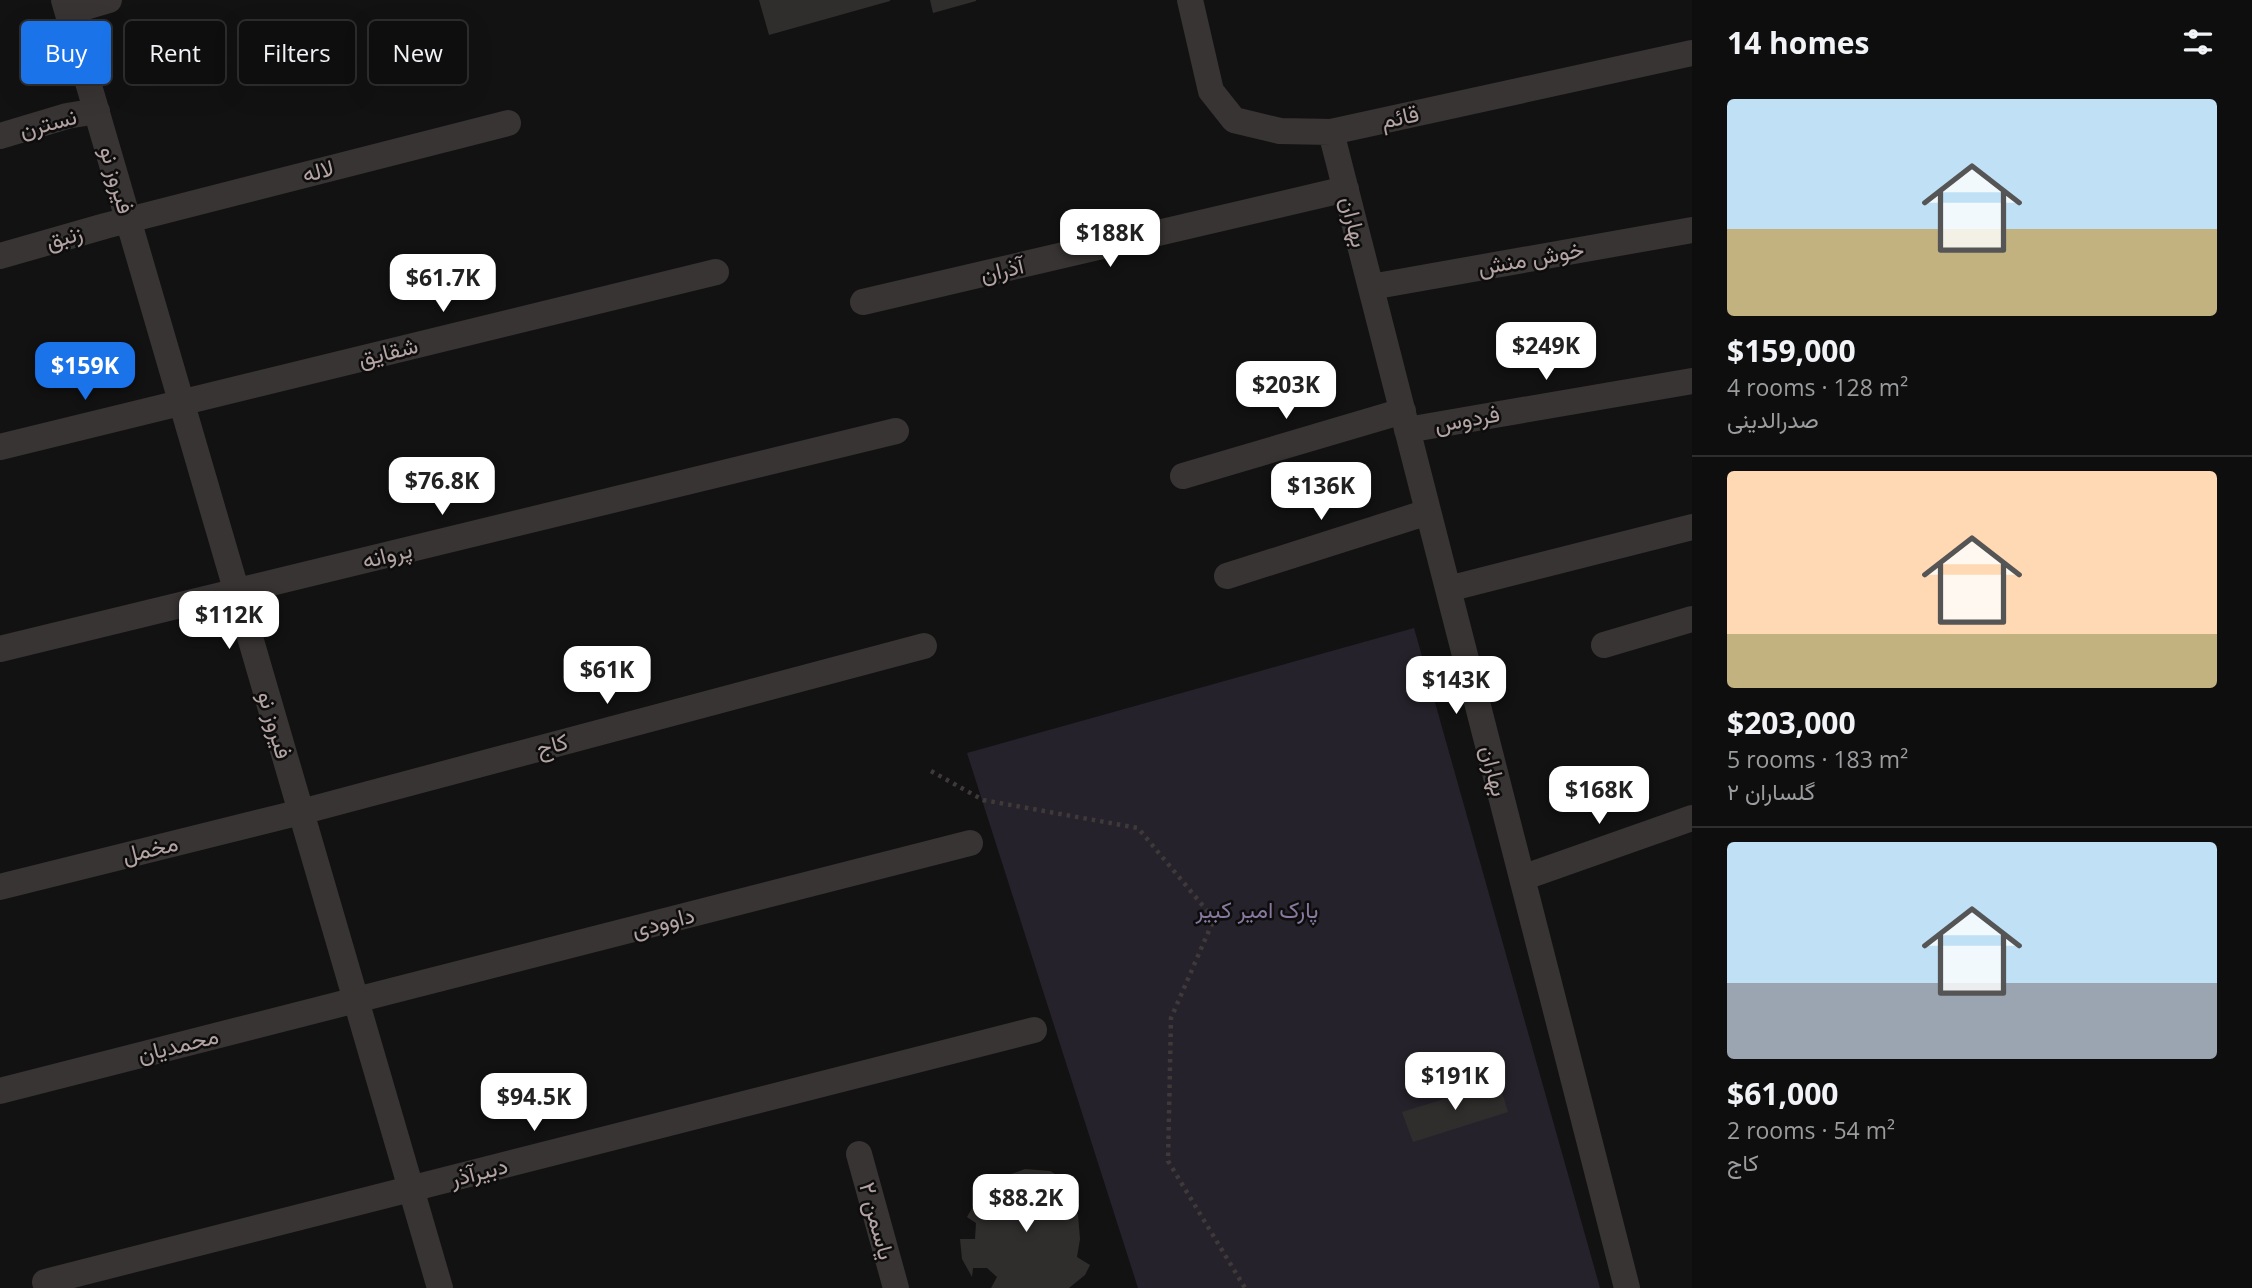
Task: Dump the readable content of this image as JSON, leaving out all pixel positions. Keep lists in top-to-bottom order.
{
  "streets": {
    "street": [
      "قائم",
      "نسترن",
      "لاله",
      "فیروز نو",
      "بهاران",
      "زنبق",
      "خوش منش",
      "آذران",
      "شقایق",
      "فردوس",
      "پروانه",
      "کاج",
      "مخمل",
      "داوودی",
      "محمدیان",
      "دبیرآذر",
      "یاسمن ۲"
    ]
  },
  "crossings": [
    ["قائم", "بهاران"],
    ["نسترن", "فیروز نو"],
    ["لاله", "فیروز نو"],
    ["لاله", "زنبق"],
    ["فیروز نو", "زنبق"],
    ["فیروز نو", "شقایق"],
    ["فیروز نو", "پروانه"],
    ["فیروز نو", "کاج"],
    ["فیروز نو", "مخمل"],
    ["فیروز نو", "داوودی"],
    ["فیروز نو", "محمدیان"],
    ["فیروز نو", "دبیرآذر"],
    ["بهاران", "خوش منش"],
    ["بهاران", "آذران"],
    ["بهاران", "فردوس"],
    ["کاج", "مخمل"],
    ["داوودی", "محمدیان"]
  ],
  "parks": ["پارک امیر کبیر"],
  "page": {
    "heading": "14 homes",
    "chip": [
      "Buy",
      "Rent",
      "Filters",
      "New"
    ],
    "list": [
      {
        "name": "$159,000",
        "note": "4 rooms · 128 m² · صدرالدینی"
      },
      {
        "name": "$203,000",
        "note": "5 rooms · 183 m² · گلساران ۲"
      },
      {
        "name": "$61,000",
        "note": "2 rooms · 54 m² · کاج"
      }
    ],
    "price": [
      "$188K",
      "$61.7K",
      "$249K",
      "$159K",
      "$203K",
      "$76.8K",
      "$136K",
      "$112K",
      "$61K",
      "$143K",
      "$168K",
      "$191K",
      "$94.5K",
      "$88.2K"
    ]
  }
}
